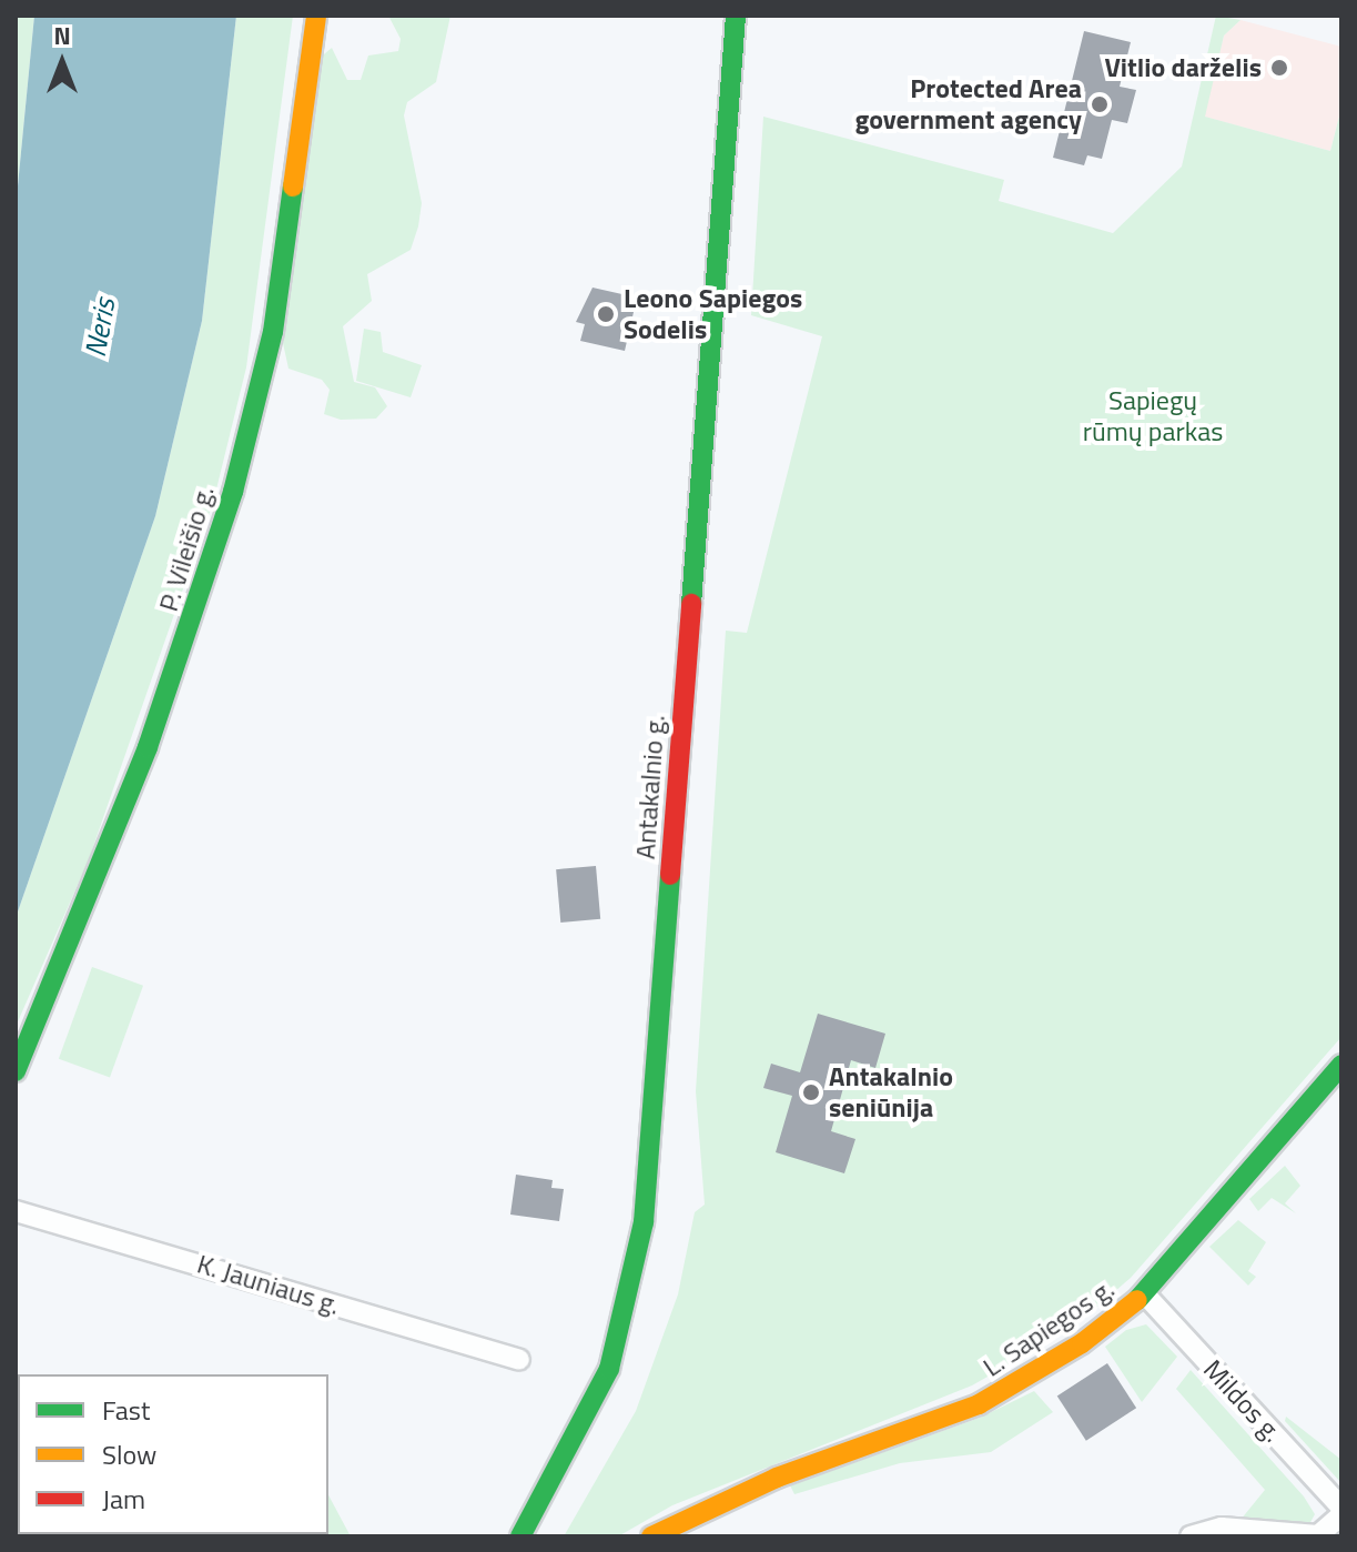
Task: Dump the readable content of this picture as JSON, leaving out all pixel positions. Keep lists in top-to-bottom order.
{
  "streets": {
    "street": [
      "P. Vileišio g.",
      "Antakalnio g.",
      "K. Jauniaus g.",
      "L. Sapiegos g.",
      "Mildos g."
    ]
  },
  "crossings": [
    ["L. Sapiegos g.", "Mildos g."]
  ],
  "water": ["Neris"],
  "parks": ["Sapiegų rūmų parkas"],
  "places": [
    "Vitlio darželis",
    "Protected Area government agency",
    "Leono Sapiegos Sodelis",
    "Antakalnio seniūnija"
  ],
  "legend": ["Fast", "Slow", "Jam"],
  "north": "top"
}
